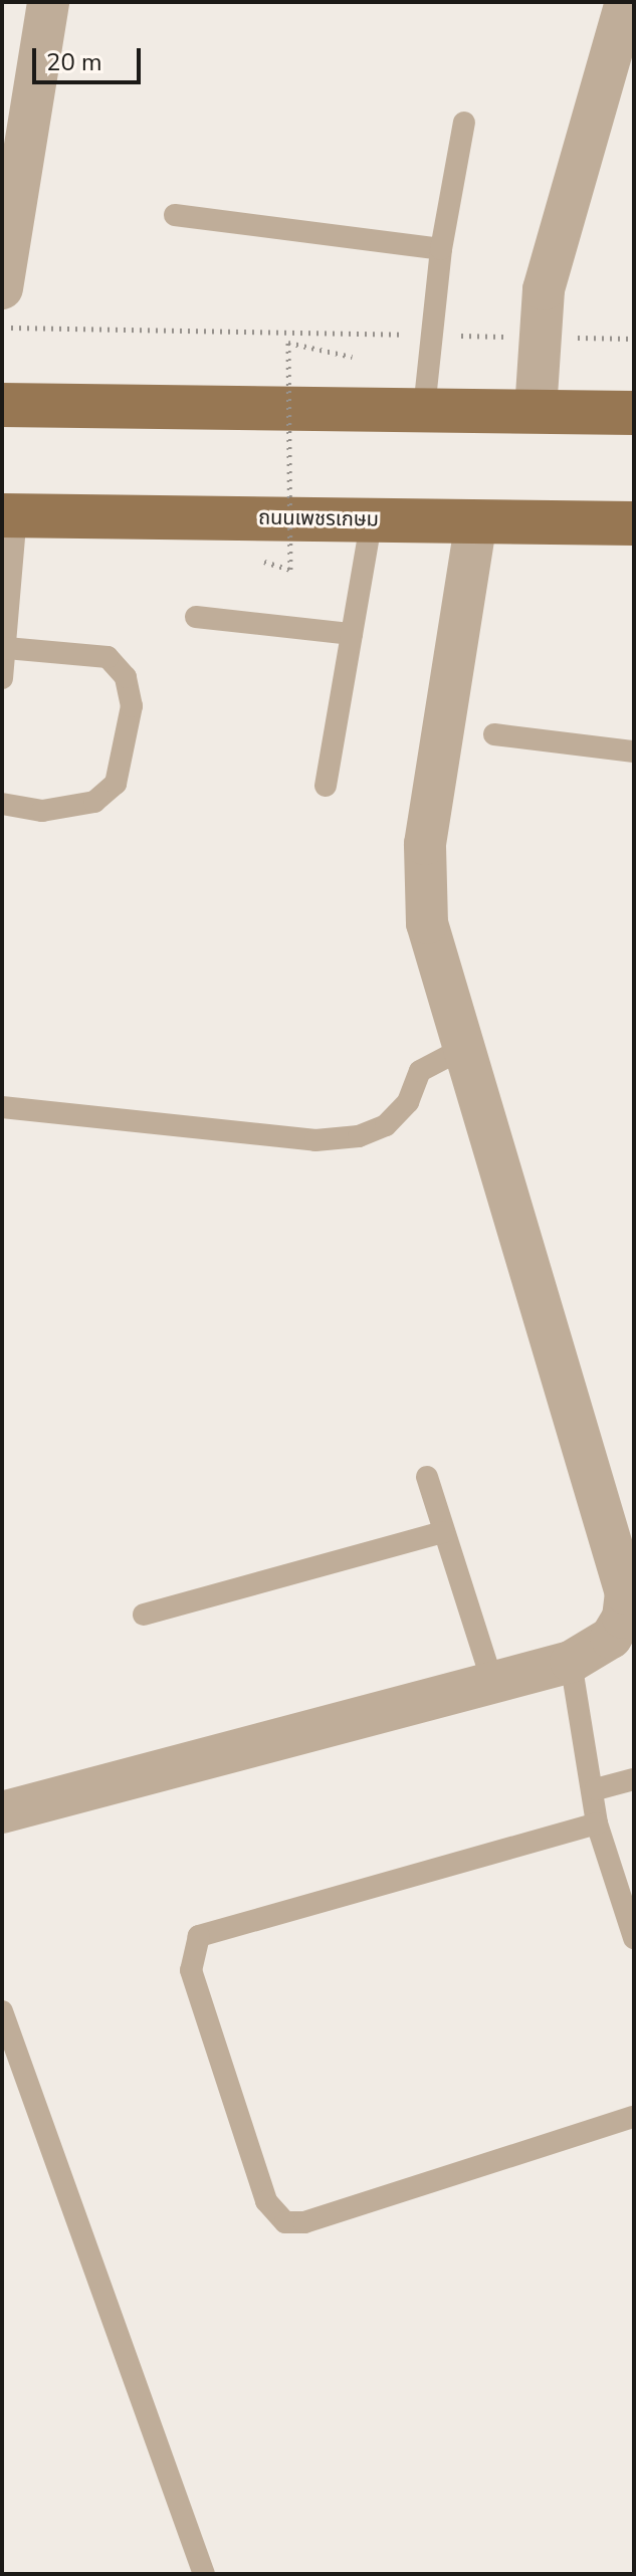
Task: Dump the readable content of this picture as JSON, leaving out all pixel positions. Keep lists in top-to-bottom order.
{
  "streets": {
    "main road": ["ถนนเพชรเกษม"]
  },
  "scale_bar": "20 m"
}
